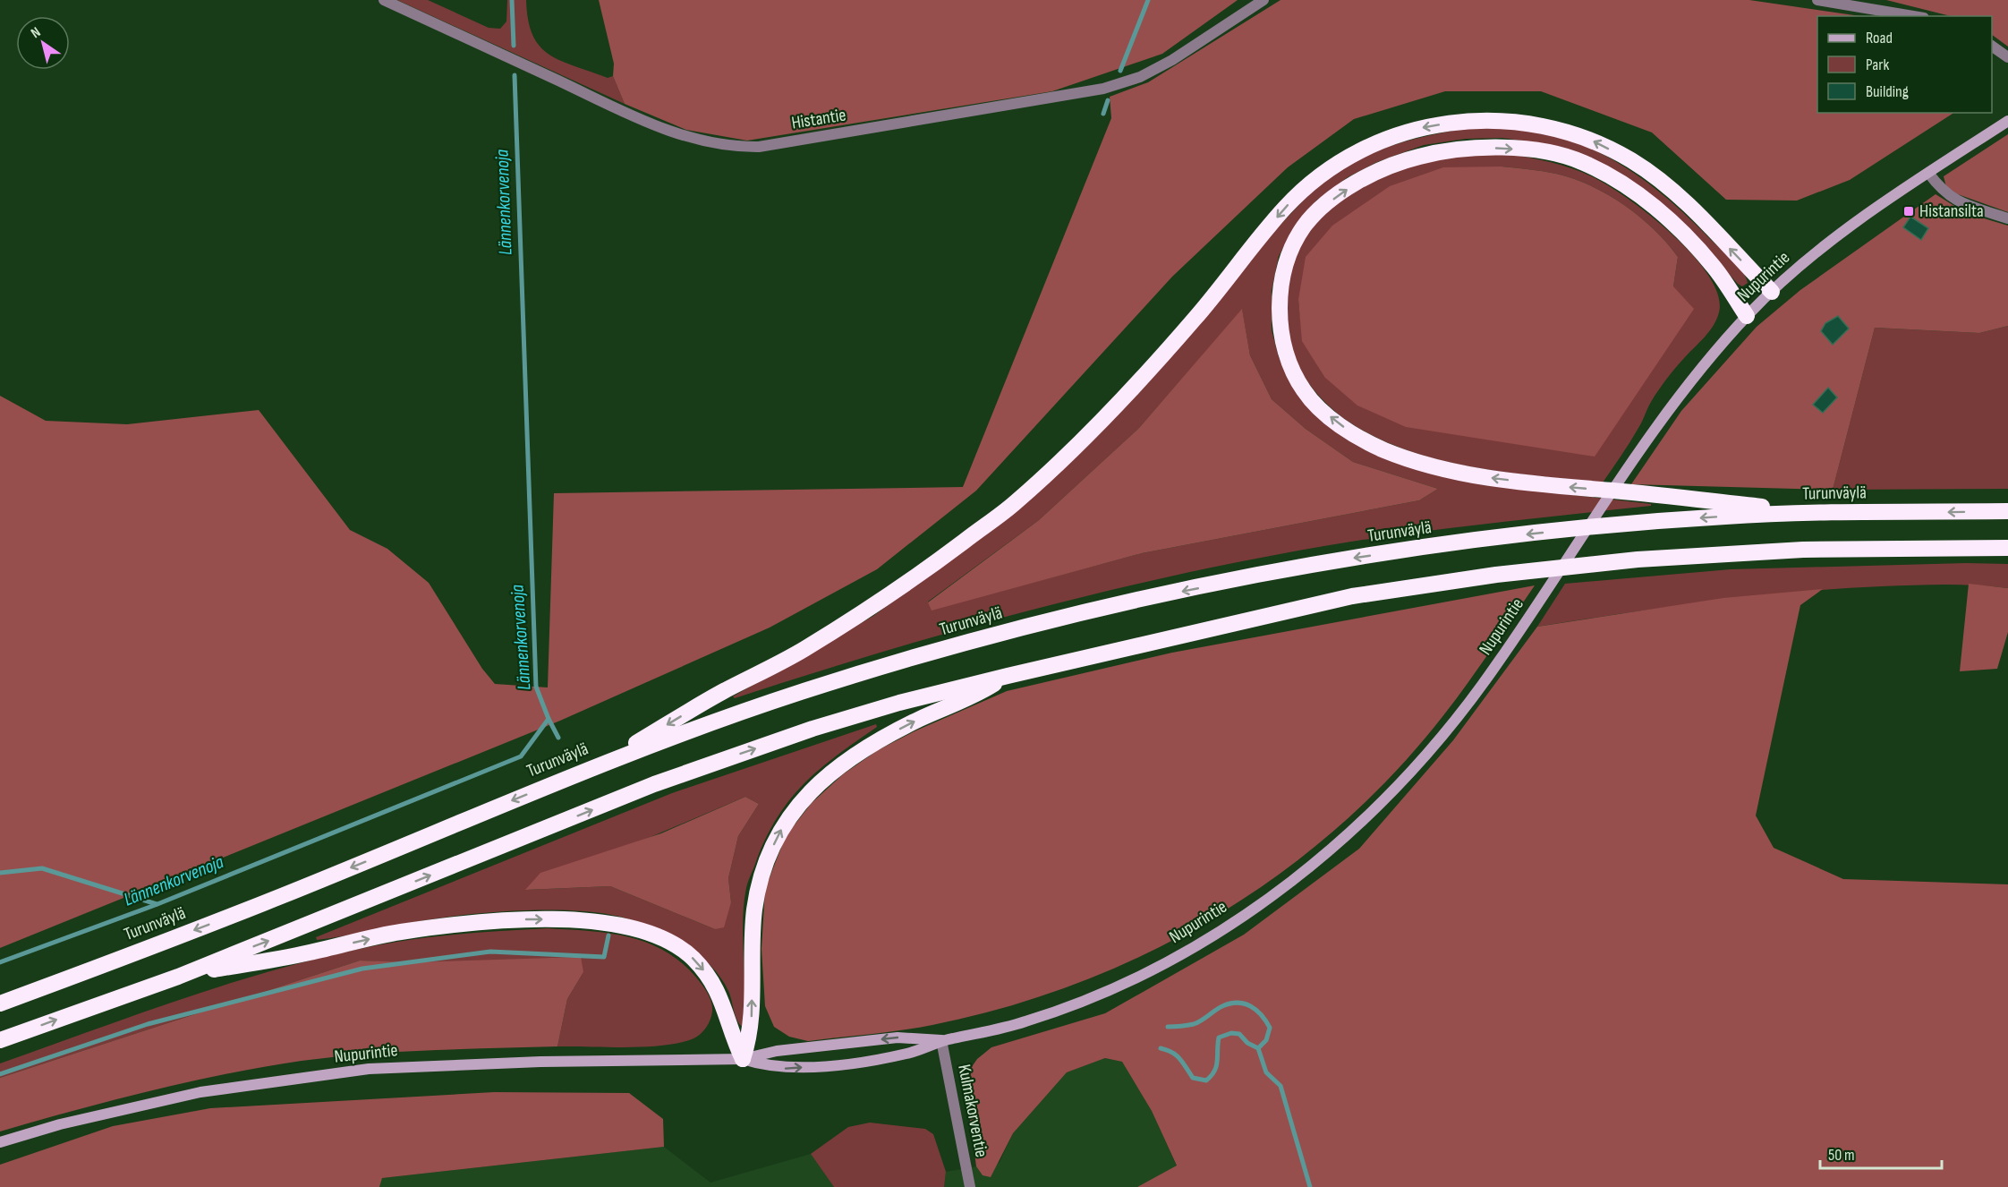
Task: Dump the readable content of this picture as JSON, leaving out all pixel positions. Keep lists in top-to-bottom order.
{
  "streets": {
    "highway": ["Turunväylä"],
    "main road": ["Nupurintie"],
    "street": ["Histantie", "Kulmakorventie"]
  },
  "crossings": [
    ["Nupurintie", "Kulmakorventie"]
  ],
  "water": ["Lännenkorvenoja"],
  "places": {
    "transit": ["Histansilta"]
  },
  "legend": ["Road", "Park", "Building"],
  "scale_bar": "50 m",
  "north": "top left"
}
